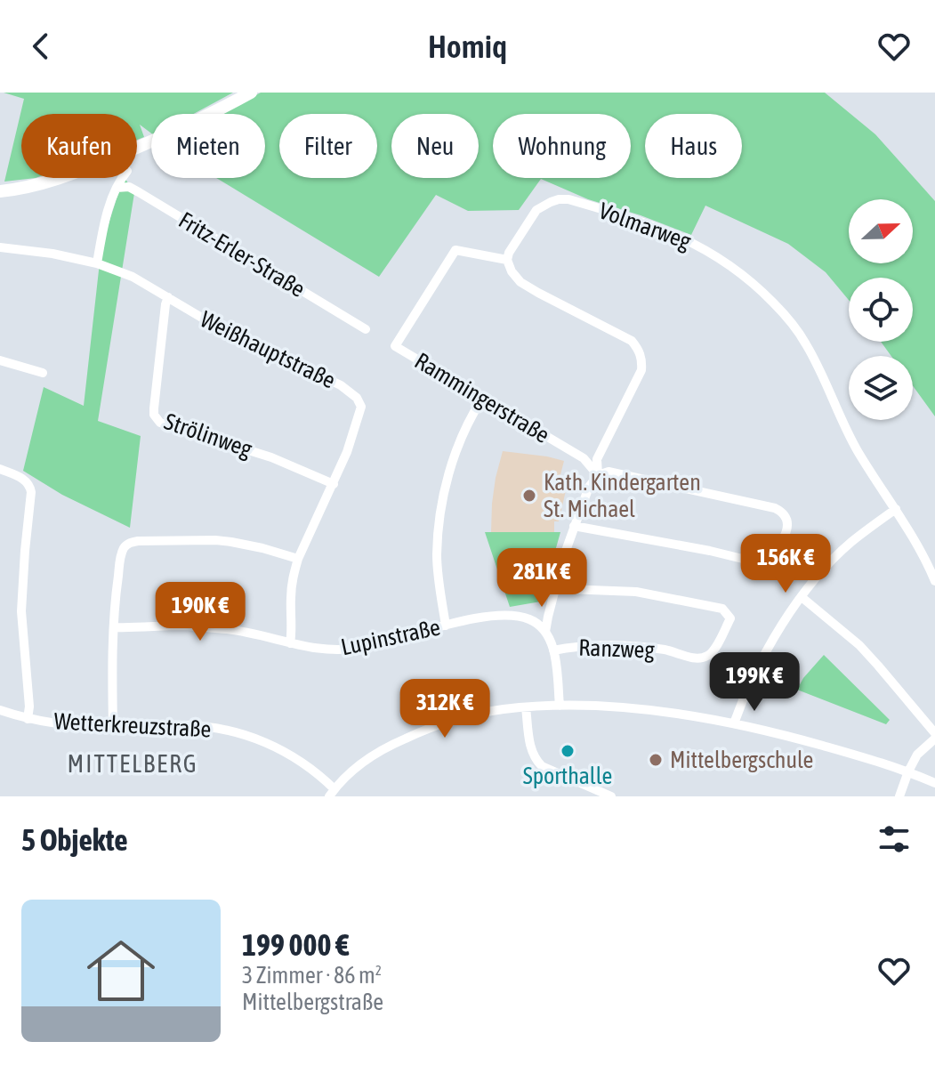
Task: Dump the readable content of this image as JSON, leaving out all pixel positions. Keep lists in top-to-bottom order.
{
  "streets": {
    "street": [
      "Volmarweg",
      "Fritz-Erler-Straße",
      "Weißhauptstraße",
      "Rammingerstraße",
      "Strölinweg",
      "Lupinstraße",
      "Ranzweg",
      "Wetterkreuzstraße"
    ]
  },
  "crossings": [
    ["Volmarweg", "Rammingerstraße"],
    ["Weißhauptstraße", "Strölinweg"],
    ["Weißhauptstraße", "Lupinstraße"]
  ],
  "districts": ["MITTELBERG"],
  "places": ["Kath. Kindergarten St. Michael", "Sporthalle", "Mittelbergschule"],
  "north": "right",
  "page": {
    "header": "Homiq",
    "chip": [
      "Kaufen",
      "Mieten",
      "Filter",
      "Neu",
      "Wohnung",
      "Haus"
    ],
    "price": [
      "156K €",
      "281K €",
      "190K €",
      "199K €",
      "312K €"
    ],
    "heading": "5 Objekte",
    "list": [
      {
        "name": "199 000 €",
        "note": "3 Zimmer · 86 m² · Mittelbergstraße"
      }
    ]
  }
}
